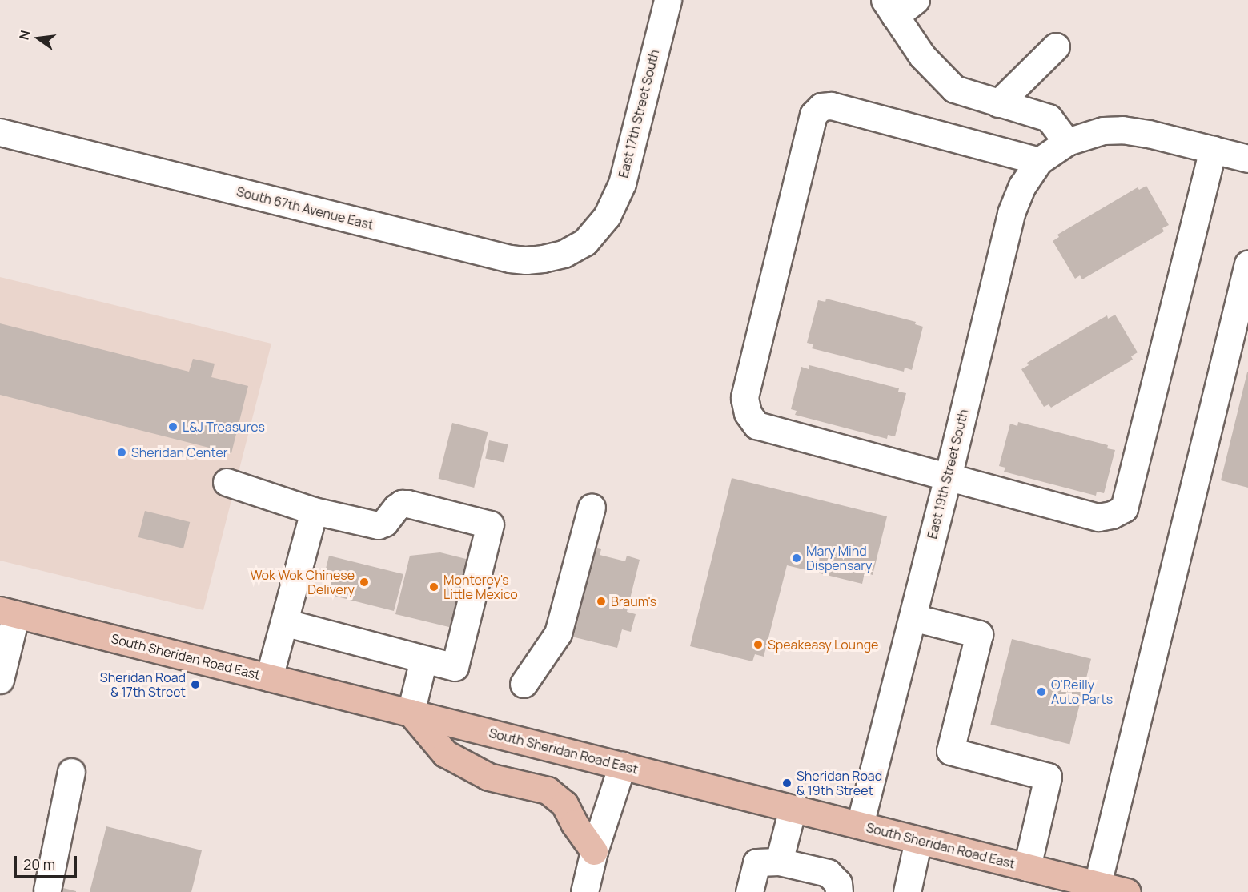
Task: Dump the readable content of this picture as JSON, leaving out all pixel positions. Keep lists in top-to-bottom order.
{
  "streets": {
    "main road": ["South Sheridan Road East"],
    "street": ["East 17th Street South", "South 67th Avenue East", "East 19th Street South"]
  },
  "crossings": [
    ["East 17th Street South", "South 67th Avenue East"],
    ["East 19th Street South", "South Sheridan Road East"]
  ],
  "places": [
    "L&J Treasures",
    "Sheridan Center",
    "Mary Mind Dispensary",
    "Wok Wok Chinese Delivery",
    "Monterey's Little Mexico",
    "Braum's",
    "Speakeasy Lounge",
    "Sheridan Road & 17th Street",
    "O'Reilly Auto Parts",
    "Sheridan Road & 19th Street"
  ],
  "scale_bar": "20 m",
  "north": "left"
}
